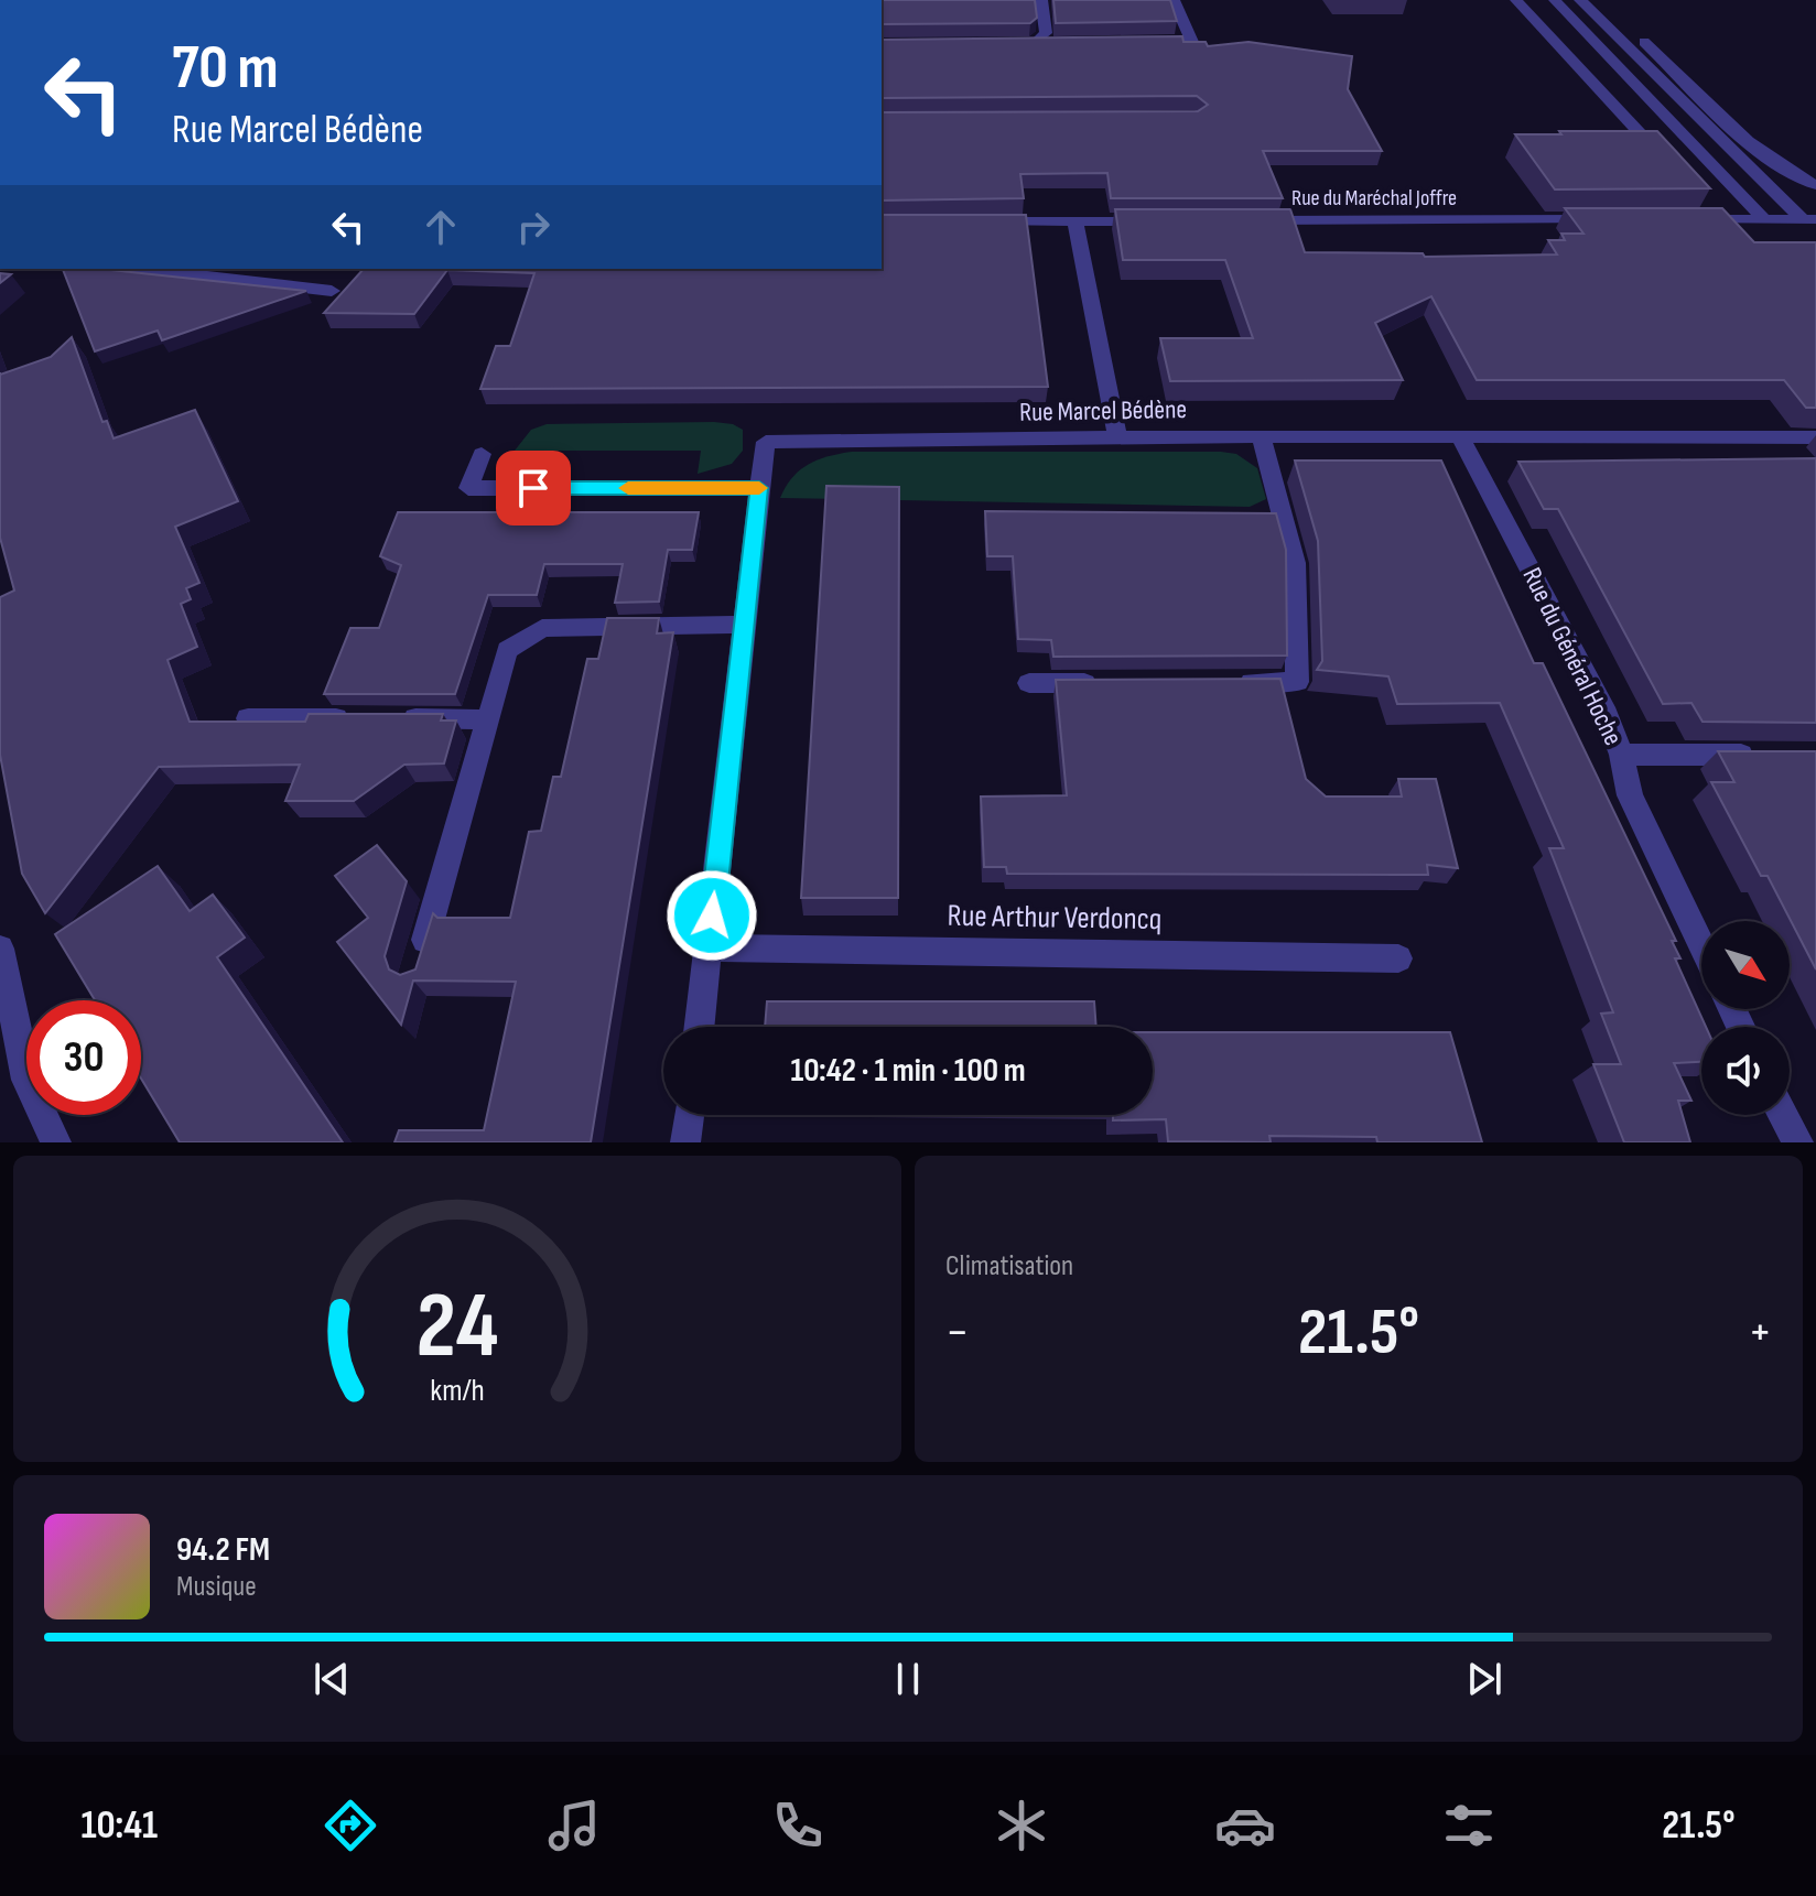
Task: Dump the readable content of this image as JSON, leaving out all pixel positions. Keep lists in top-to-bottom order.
{
  "streets": {
    "street": [
      "Rue du Maréchal Joffre",
      "Rue Marcel Bédène",
      "Rue du Général Hoche",
      "Rue Arthur Verdoncq"
    ]
  },
  "crossings": [
    ["Rue Marcel Bédène", "Rue du Général Hoche"]
  ],
  "north": "bottom right",
  "page": {
    "turn": ["70 m", "Rue Marcel Bédène"],
    "limit": "30",
    "trip": "10:42 · 1 min · 100 m",
    "tile": "Climatisation",
    "heat": ["−", "21.5°", "+"],
    "song": ["94.2 FM", "Musique"],
    "tabs": ["10:41", "21.5°"],
    "gauge": ["24", "km/h"]
  }
}
